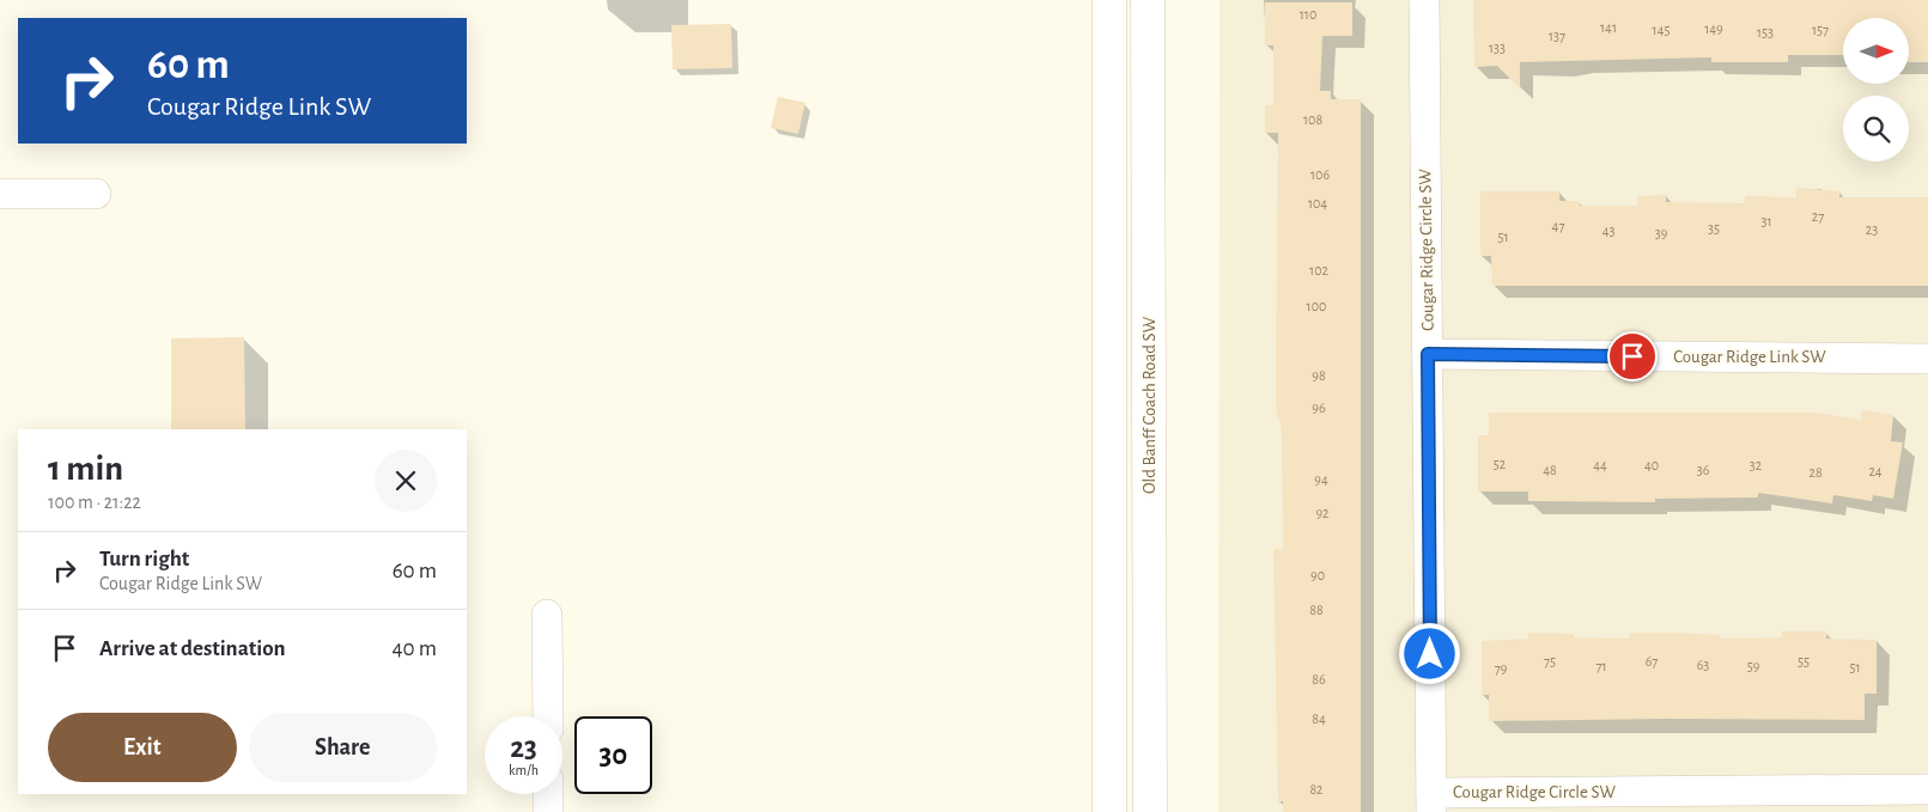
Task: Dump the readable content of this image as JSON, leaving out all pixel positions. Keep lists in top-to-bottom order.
{
  "streets": {
    "main road": ["Old Banff Coach Road SW"],
    "street": ["Cougar Ridge Circle SW", "Cougar Ridge Link SW"]
  },
  "crossings": [
    ["Cougar Ridge Circle SW", "Cougar Ridge Link SW"]
  ],
  "house_numbers": [
    "110",
    "141",
    "149",
    "145",
    "157",
    "153",
    "137",
    "133",
    "108",
    "106",
    "104",
    "27",
    "31",
    "47",
    "35",
    "23",
    "43",
    "39",
    "51",
    "102",
    "100",
    "98",
    "96",
    "52",
    "44",
    "40",
    "32",
    "48",
    "36",
    "24",
    "28",
    "94",
    "92",
    "90",
    "88",
    "75",
    "67",
    "55",
    "63",
    "71",
    "59",
    "51",
    "79",
    "86",
    "84",
    "82"
  ],
  "north": "right",
  "page": {
    "turn": ["60 m", "Cougar Ridge Link SW"],
    "heading": ["1 min", "100 m · 21:22"],
    "list": [
      {
        "name": "Turn right",
        "note": "Cougar Ridge Link SW",
        "value": "60 m"
      },
      {
        "name": "Arrive at destination",
        "value": "40 m"
      }
    ],
    "buttons": ["Exit", "Share"],
    "speed": "23 km/h",
    "limit": "30"
  }
}
